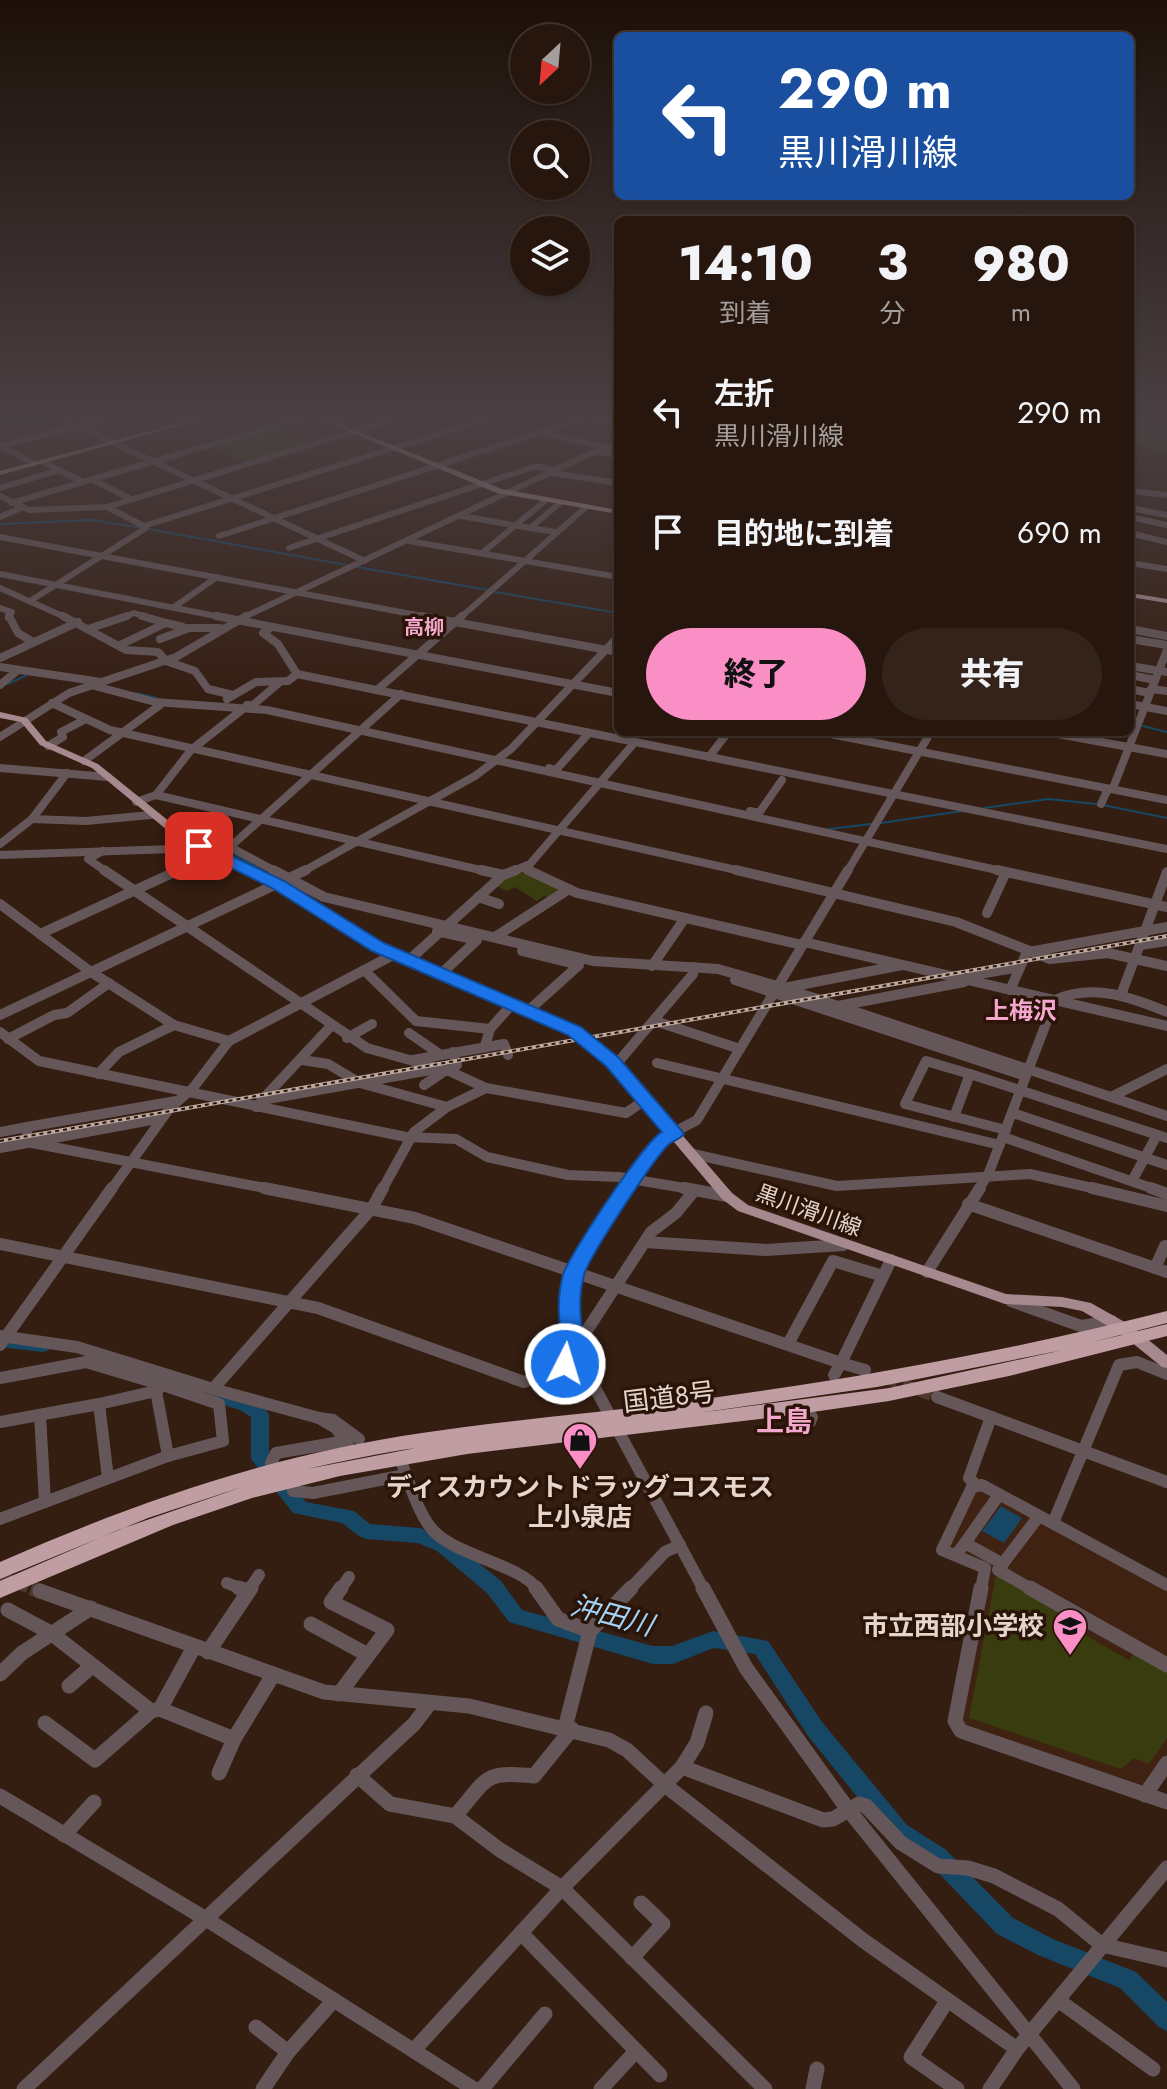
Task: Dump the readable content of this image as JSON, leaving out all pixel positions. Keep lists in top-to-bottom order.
{
  "streets": {
    "highway": ["国道8号"],
    "main road": ["黒川滑川線"]
  },
  "crossings": [
    ["黒川滑川線", "国道8号"]
  ],
  "districts": ["高柳", "上梅沢", "上島"],
  "water": ["沖田川"],
  "places": {
    "shop": ["ディスカウントドラッグコスモス 上小泉店"],
    "school or university": ["市立西部小学校"]
  },
  "north": "bottom left",
  "page": {
    "turn": ["290 m", "黒川滑川線"],
    "eta": [
      "14:10",
      "到着",
      "3",
      "分",
      "980",
      "m"
    ],
    "list": [
      {
        "name": "左折",
        "note": "黒川滑川線",
        "value": "290 m"
      },
      {
        "name": "目的地に到着",
        "value": "690 m"
      }
    ],
    "buttons": ["終了", "共有"]
  }
}
